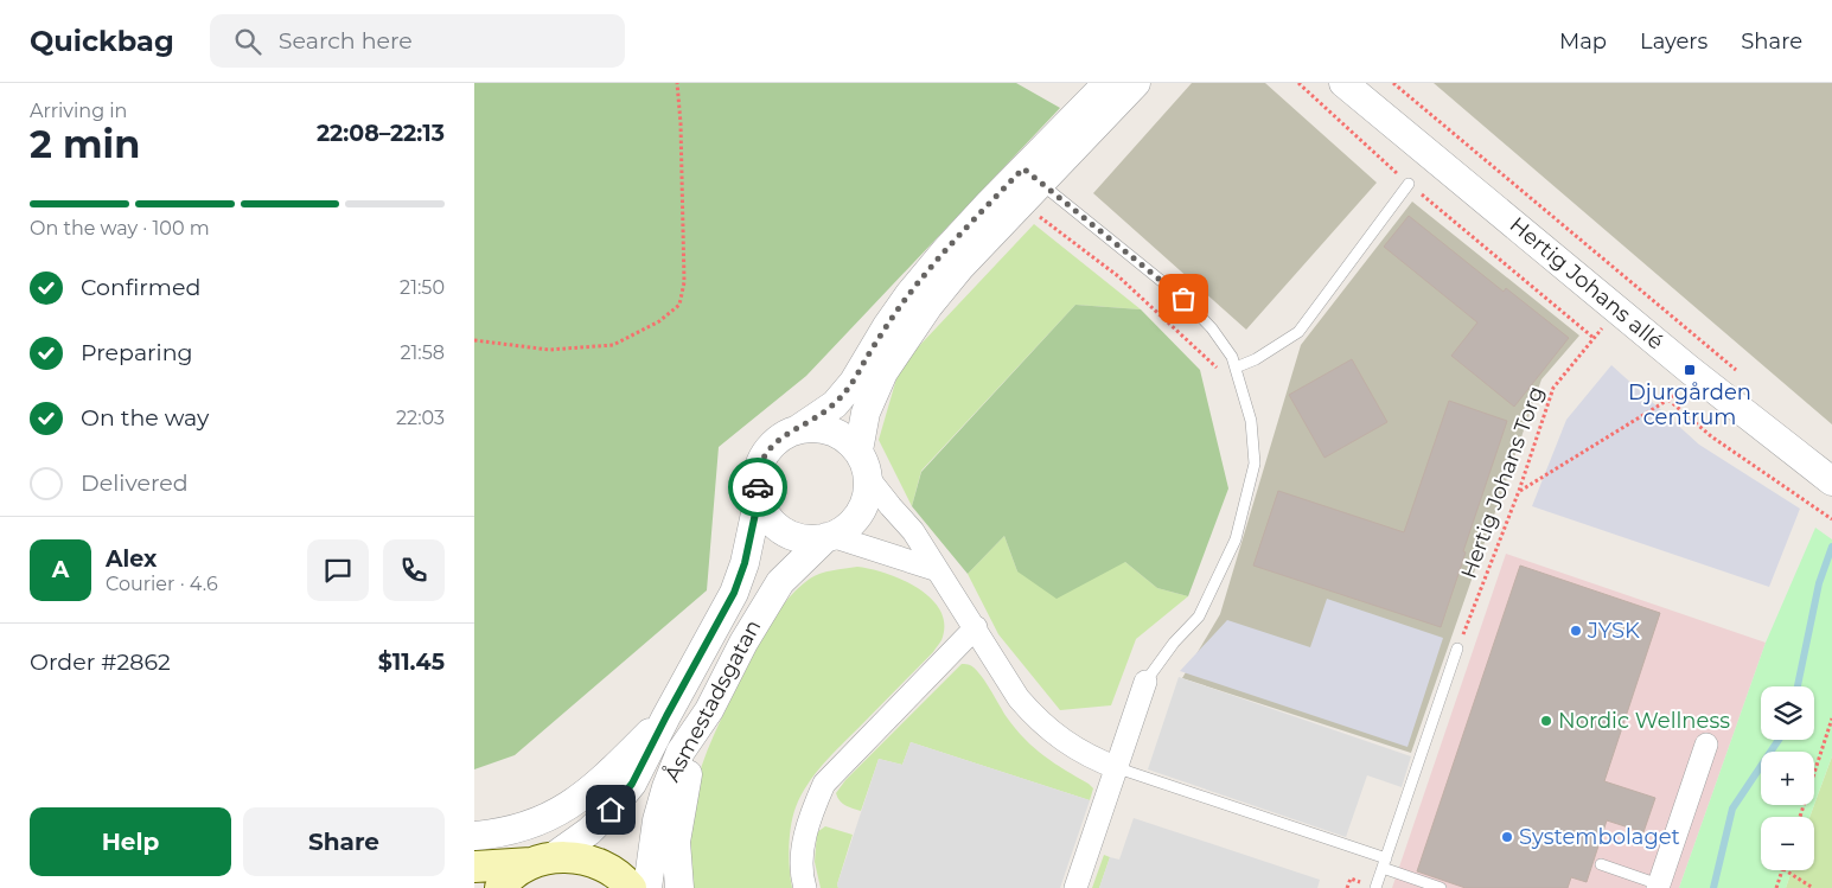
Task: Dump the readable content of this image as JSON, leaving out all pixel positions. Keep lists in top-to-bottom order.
{
  "streets": {
    "street": ["Hertig Johans allé", "Åsmestadsgatan"],
    "path": ["Hertig Johans Torg"]
  },
  "crossings": [
    ["Hertig Johans allé", "Hertig Johans Torg"]
  ],
  "places": {
    "transit": ["Djurgården centrum"],
    "other": ["JYSK", "Nordic Wellness", "Systembolaget"]
  },
  "page": {
    "header": "Quickbag",
    "search": "Search here",
    "nav": ["Map", "Layers", "Share"],
    "heading": ["2 min", "Arriving in", "22:08–22:13"],
    "panel": [
      "Alex",
      "Courier · 4.6",
      "Order #2862",
      "$11.45"
    ],
    "bar": "On the way · 100 m",
    "list": [
      ["Confirmed", "21:50"],
      ["Preparing", "21:58"],
      ["On the way", "22:03"],
      "Delivered"
    ],
    "round": "A",
    "map_buttons": ["+", "−"],
    "buttons": ["Help", "Share"]
  }
}
